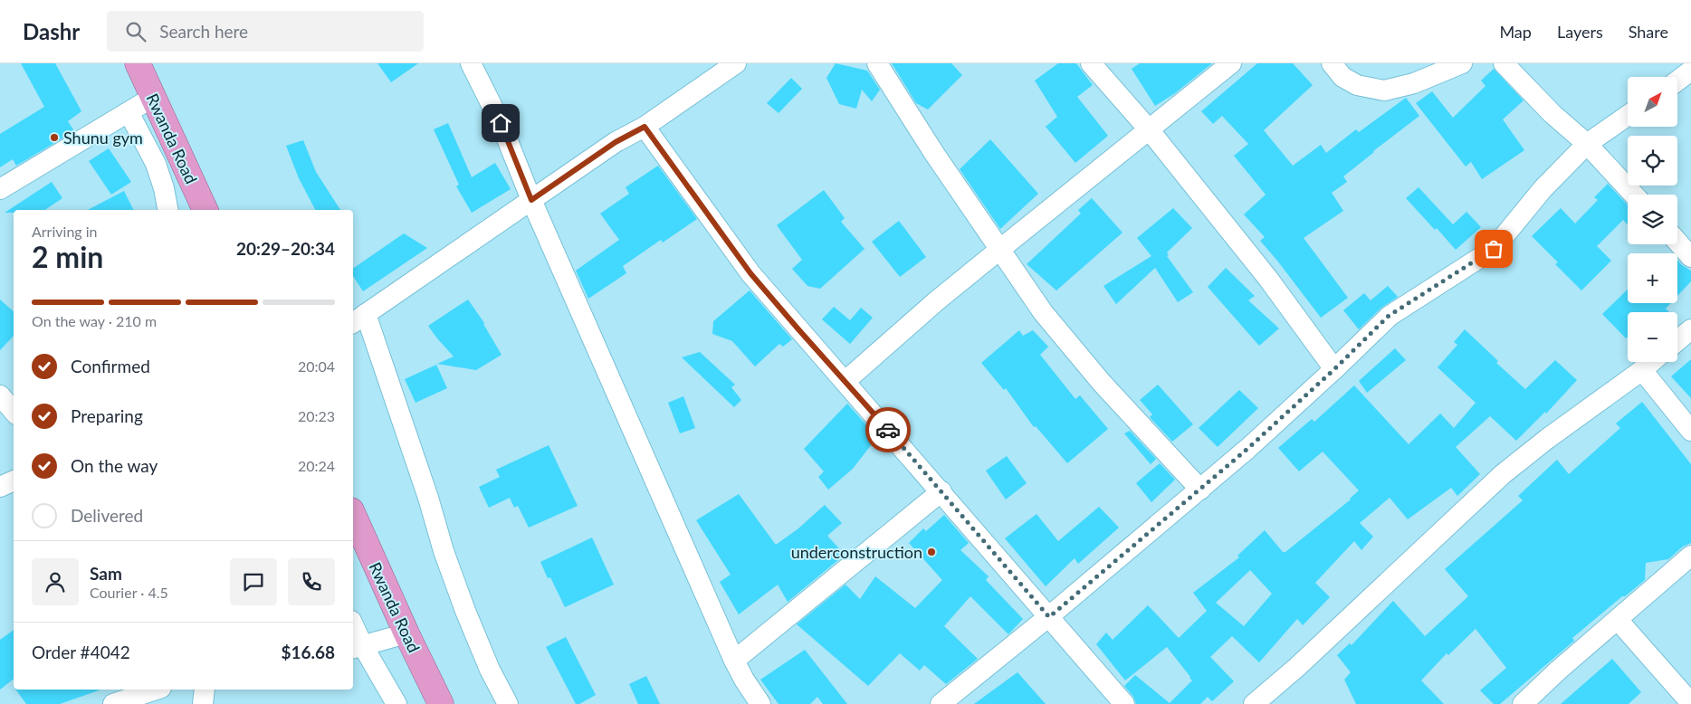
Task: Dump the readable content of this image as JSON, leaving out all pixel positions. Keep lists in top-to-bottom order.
{
  "streets": {
    "highway": ["Rwanda Road"]
  },
  "places": ["Shunu gym", "underconstruction"],
  "north": "top right",
  "page": {
    "header": "Dashr",
    "search": "Search here",
    "nav": ["Map", "Layers", "Share"],
    "map_buttons": ["+", "−"],
    "heading": ["2 min", "Arriving in", "20:29–20:34"],
    "panel": [
      "Sam",
      "Courier · 4.5",
      "Order #4042",
      "$16.68"
    ],
    "bar": "On the way · 210 m",
    "list": [
      ["Confirmed", "20:04"],
      ["Preparing", "20:23"],
      ["On the way", "20:24"],
      "Delivered"
    ]
  }
}
